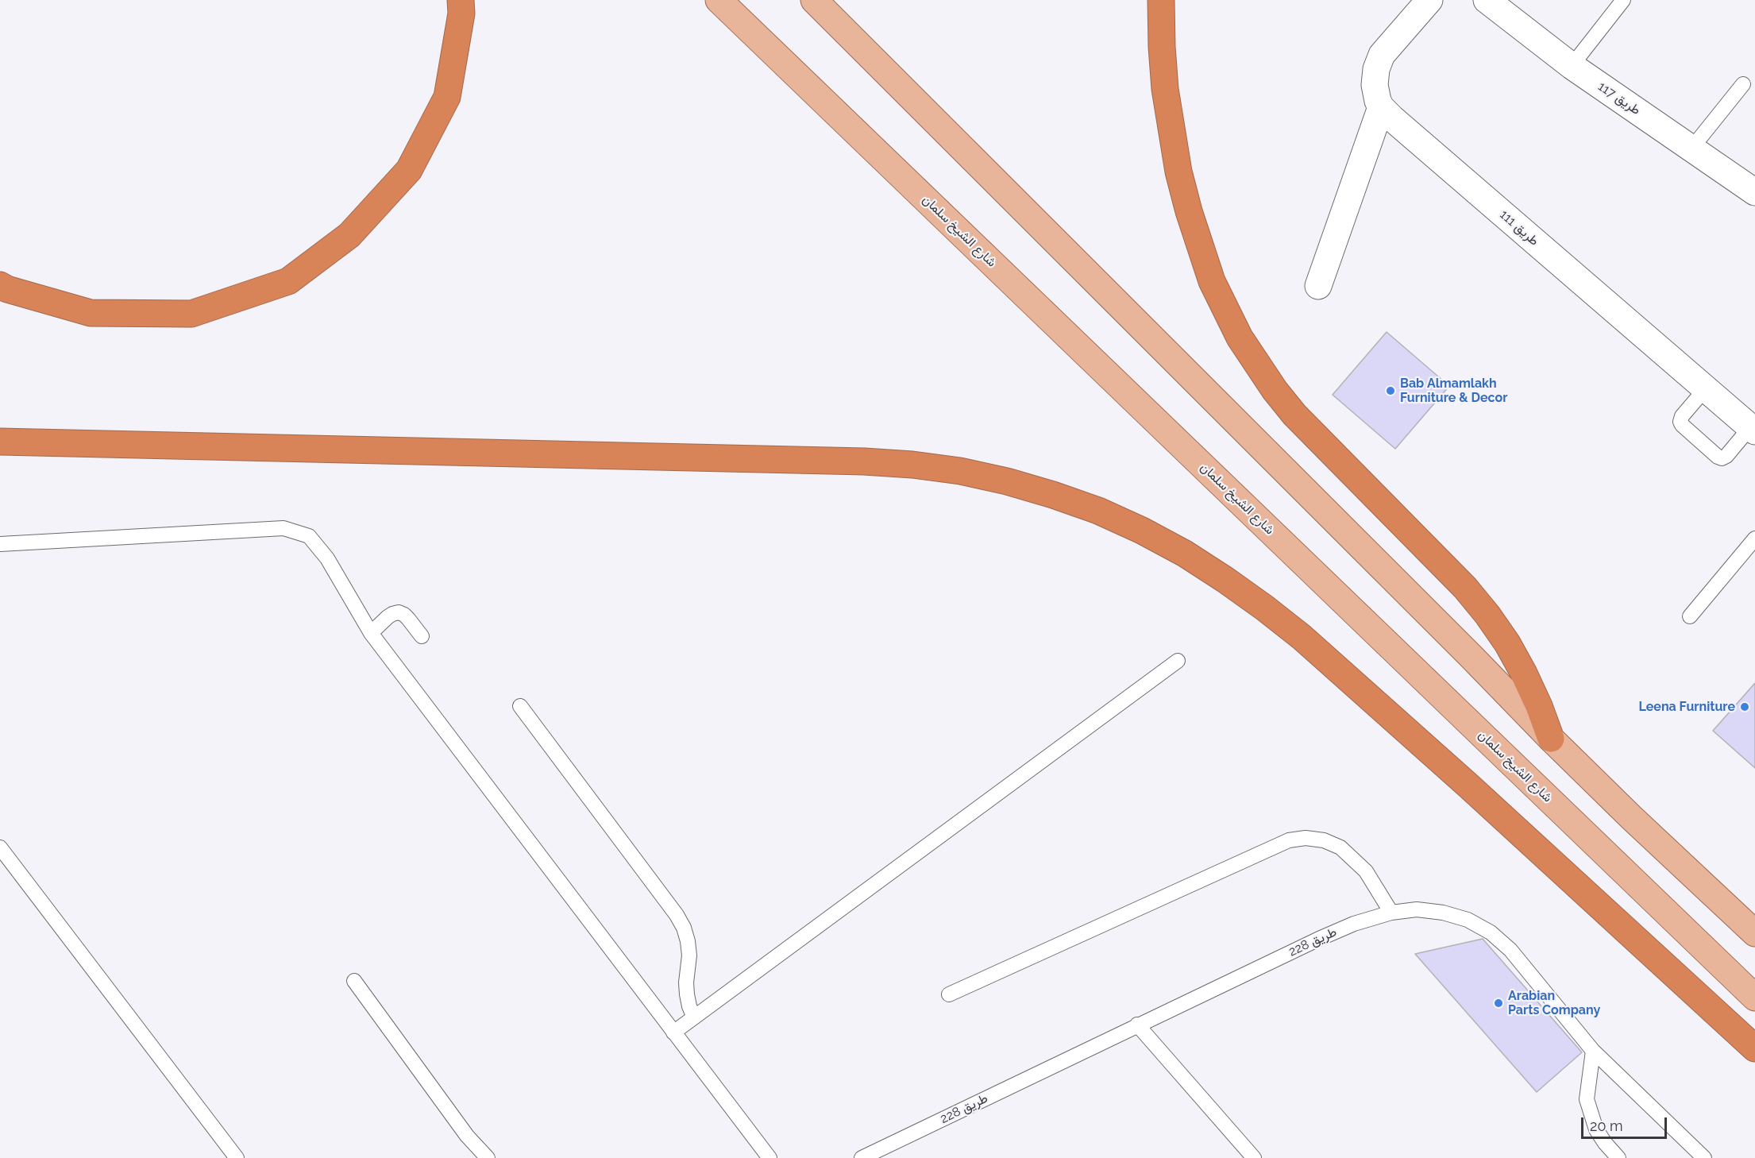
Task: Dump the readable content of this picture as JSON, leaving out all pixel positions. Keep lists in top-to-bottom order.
{
  "streets": {
    "main road": ["شارع الشيخ سلمان"],
    "street": ["طريق 117", "طريق 111"],
    "lane": ["طريق 228"]
  },
  "places": ["Bab Almamlakh Furniture & Decor", "Leena Furniture", "Arabian Parts Company"],
  "scale_bar": "20 m"
}
